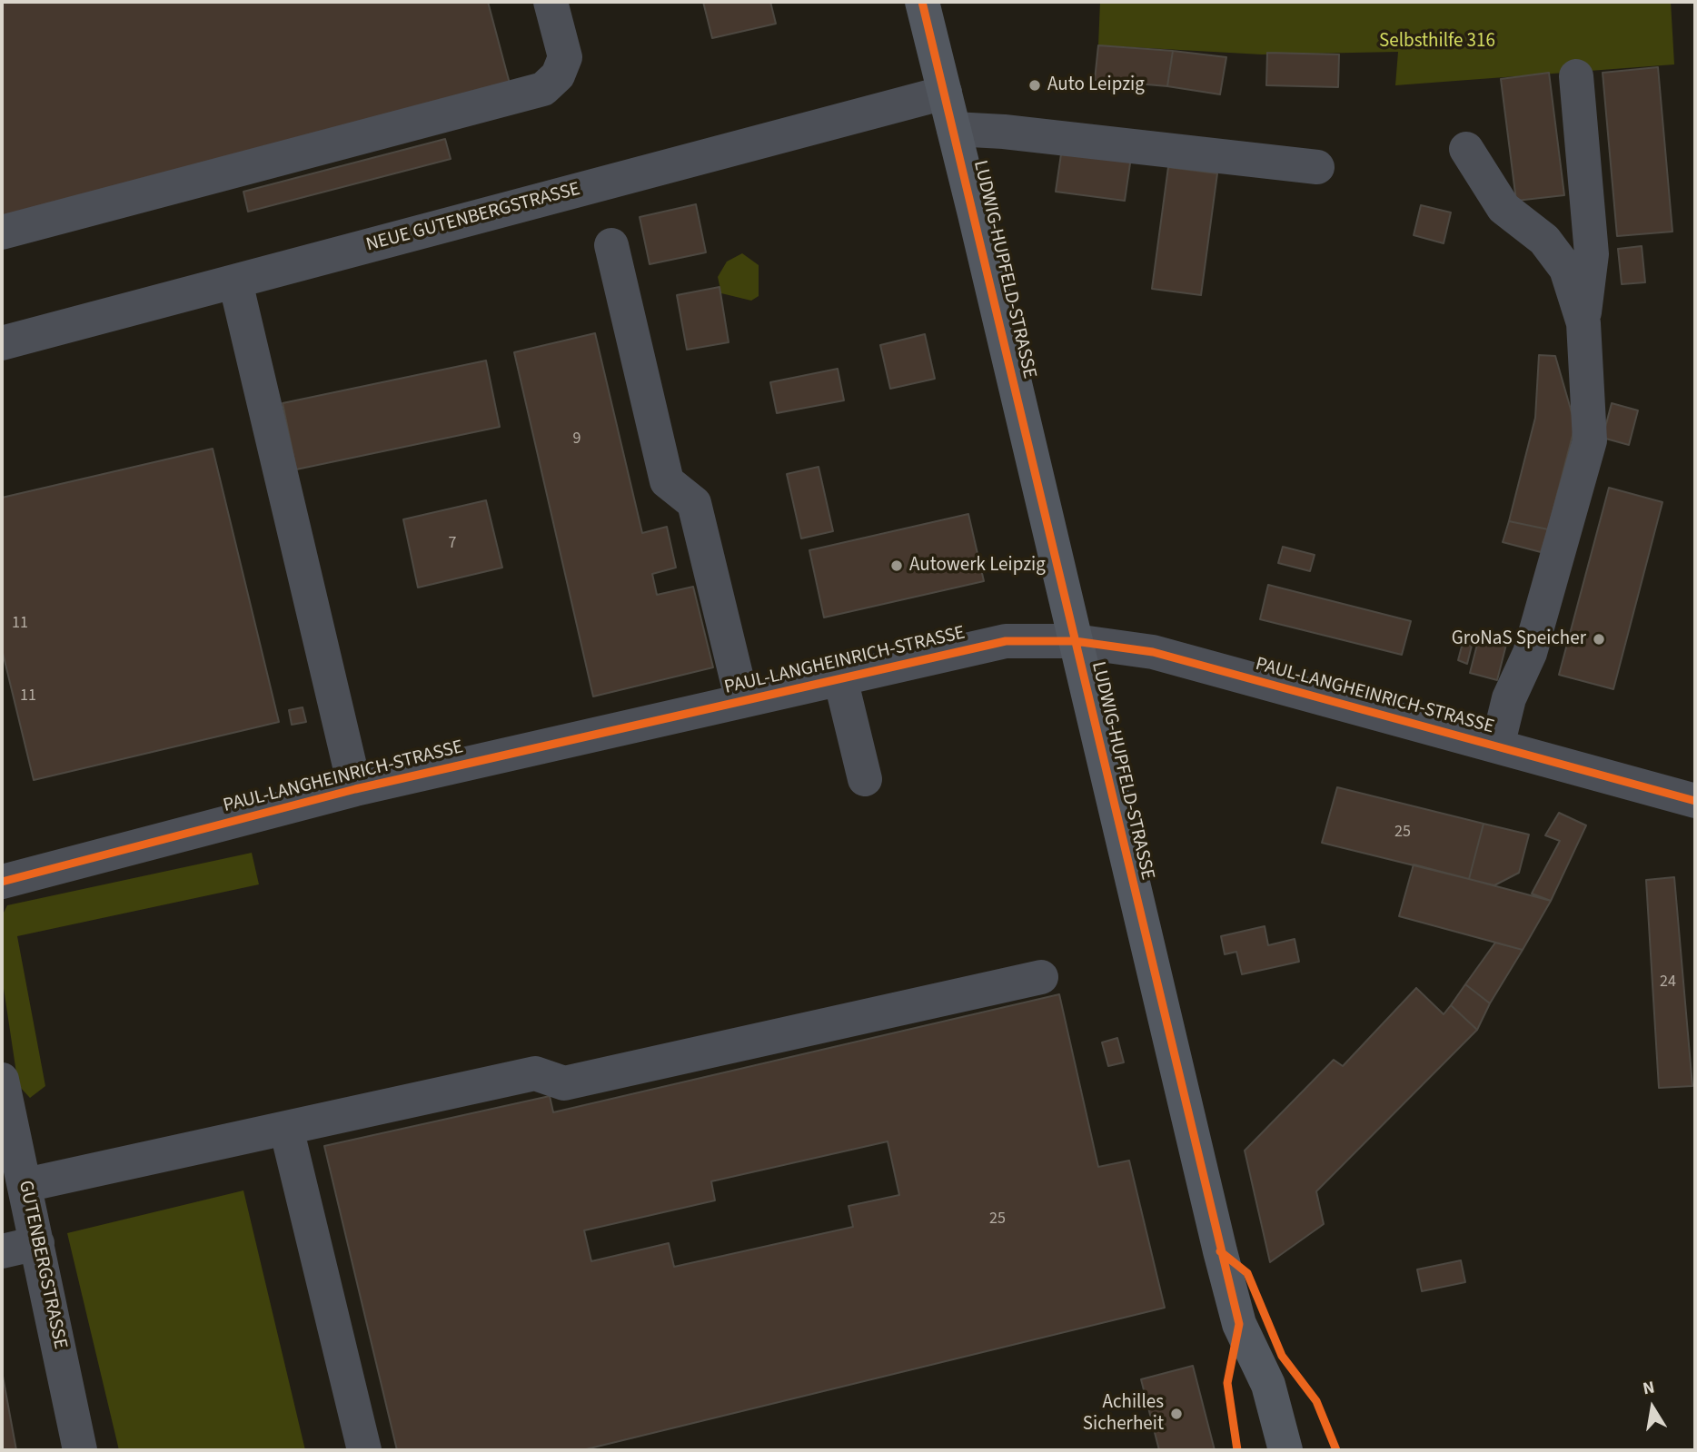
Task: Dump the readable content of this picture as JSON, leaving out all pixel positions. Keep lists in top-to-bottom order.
{
  "streets": {
    "main road": ["LUDWIG-HUPFELD-STRASSE"],
    "street": ["NEUE GUTENBERGSTRASSE", "PAUL-LANGHEINRICH-STRASSE", "GUTENBERGSTRASSE"]
  },
  "crossings": [
    ["NEUE GUTENBERGSTRASSE", "LUDWIG-HUPFELD-STRASSE"],
    ["LUDWIG-HUPFELD-STRASSE", "PAUL-LANGHEINRICH-STRASSE"]
  ],
  "parks": ["Selbsthilfe 316"],
  "places": [
    "Auto Leipzig",
    "Autowerk Leipzig",
    "GroNaS Speicher",
    "Achilles Sicherheit"
  ],
  "house_numbers": [
    "9",
    "7",
    "11",
    "11",
    "25",
    "24",
    "25"
  ],
  "north": "top"
}
